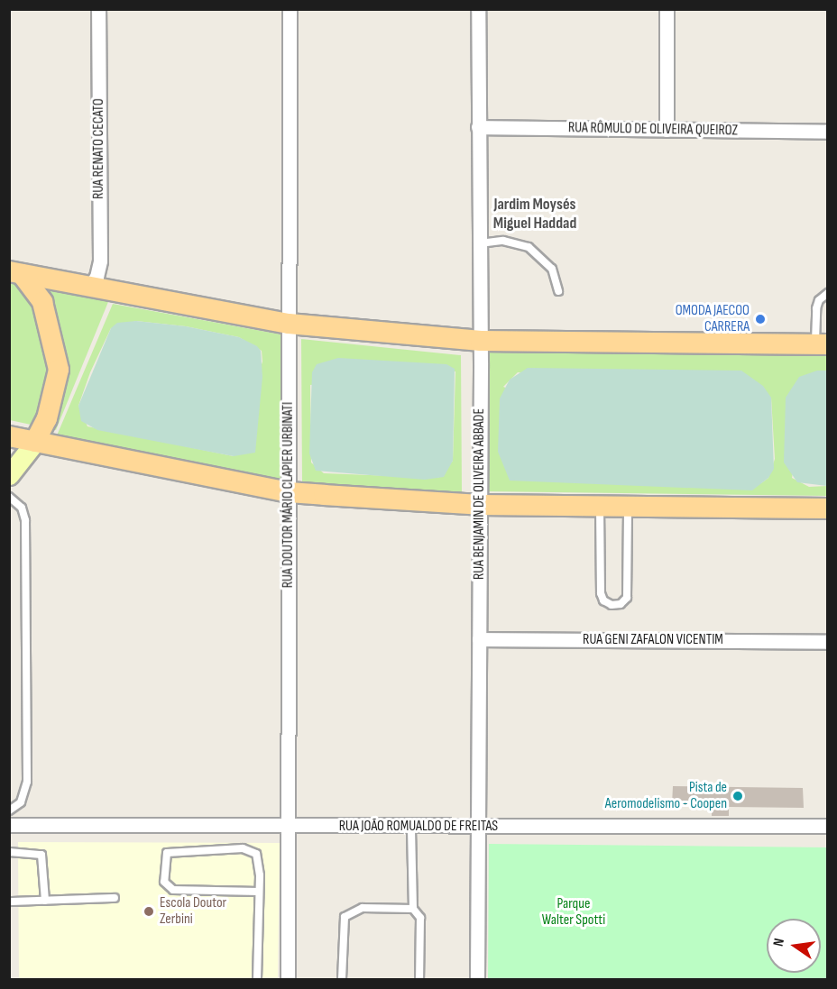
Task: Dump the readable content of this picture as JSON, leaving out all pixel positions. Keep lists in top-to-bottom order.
{
  "streets": {
    "street": [
      "RUA RÔMULO DE OLIVEIRA QUEIROZ",
      "RUA RENATO CECATO",
      "RUA BENJAMIN DE OLIVEIRA ABBADE",
      "RUA DOUTOR MÁRIO CLAPIER URBINATI",
      "RUA GENI ZAFALON VICENTIM",
      "RUA JOÃO ROMUALDO DE FREITAS"
    ]
  },
  "crossings": [
    ["RUA RÔMULO DE OLIVEIRA QUEIROZ", "RUA BENJAMIN DE OLIVEIRA ABBADE"],
    ["RUA BENJAMIN DE OLIVEIRA ABBADE", "RUA GENI ZAFALON VICENTIM"],
    ["RUA BENJAMIN DE OLIVEIRA ABBADE", "RUA JOÃO ROMUALDO DE FREITAS"],
    ["RUA DOUTOR MÁRIO CLAPIER URBINATI", "RUA JOÃO ROMUALDO DE FREITAS"]
  ],
  "districts": ["Jardim Moysés Miguel Haddad"],
  "parks": ["Parque Walter Spotti"],
  "places": ["OMODA JAECOO CARRERA", "Pista de Aeromodelismo - Coopen", "Escola Doutor Zerbini"],
  "north": "left"
}
